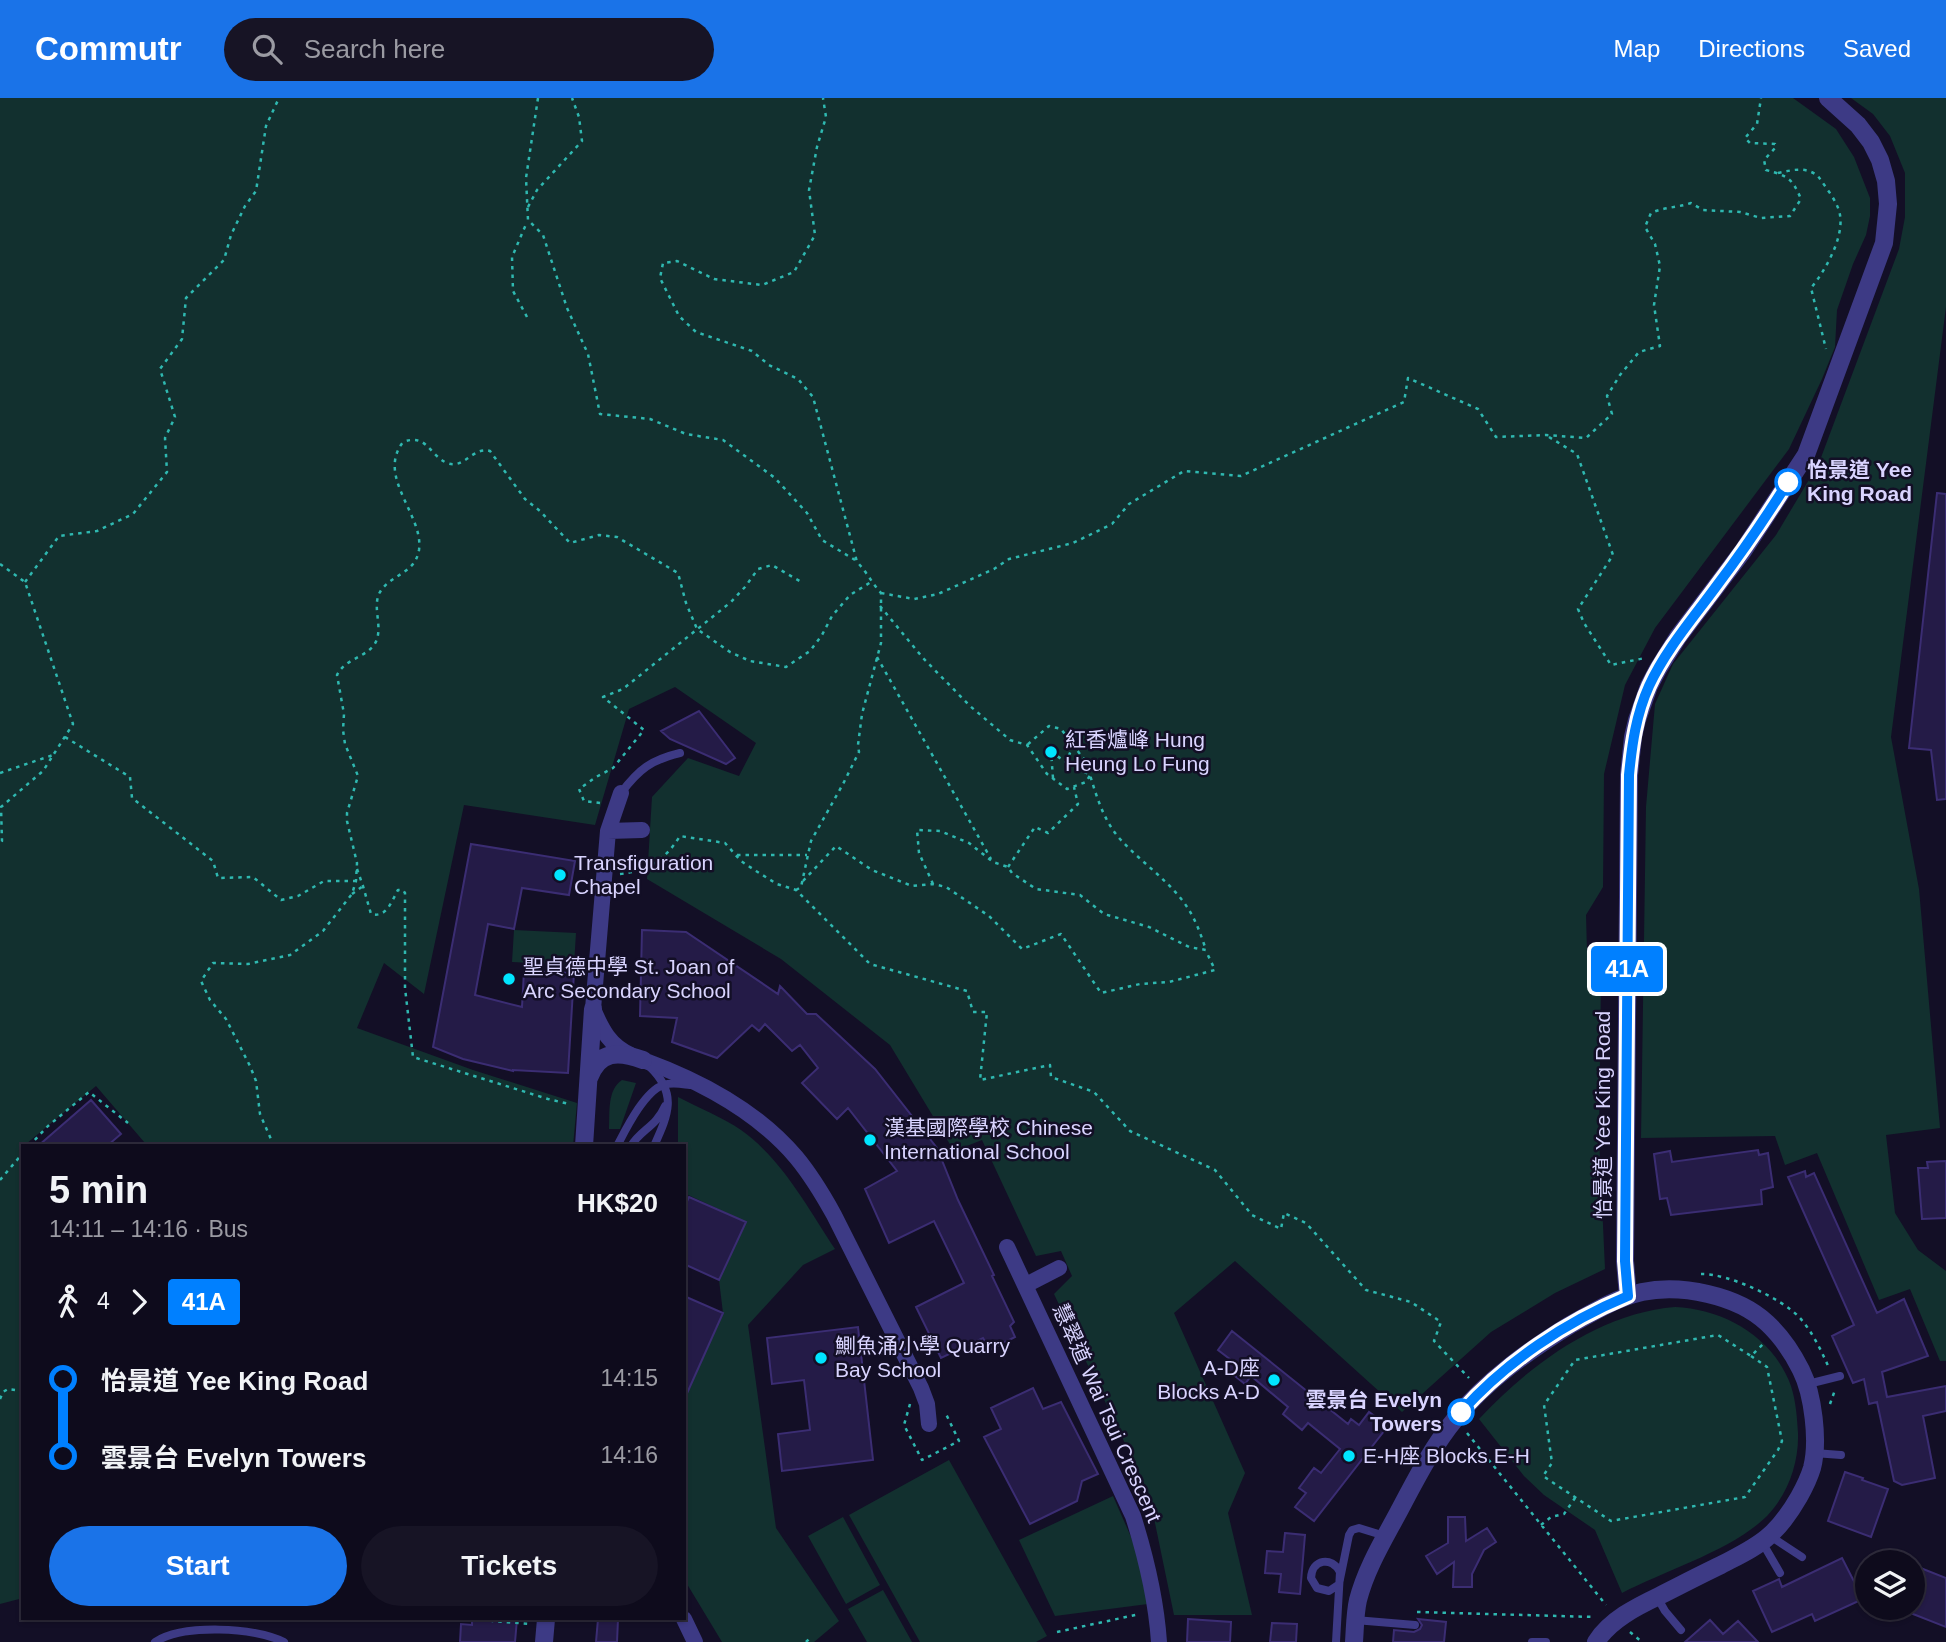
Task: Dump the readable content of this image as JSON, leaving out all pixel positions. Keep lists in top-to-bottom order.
{
  "streets": {
    "street": ["怡景道 Yee King Road", "慧翠道 Wai Tsui Crescent"]
  },
  "places": [
    "怡景道 Yee King Road",
    "紅香爐峰 Hung Heung Lo Fung",
    "Transfiguration Chapel",
    "聖貞德中學 St. Joan of Arc Secondary School",
    "漢基國際學校 Chinese International School",
    "鰂魚涌小學 Quarry Bay School",
    "A-D座 Blocks A-D",
    "雲景台 Evelyn Towers",
    "E-H座 Blocks E-H"
  ],
  "lines": ["bus line 41A"],
  "page": {
    "header": "Commutr",
    "search": "Search here",
    "nav": ["Map", "Directions", "Saved"],
    "on_map": "41A",
    "heading": ["5 min", "14:11 – 14:16 · Bus", "HK$20"],
    "legs": ["4", "41A"],
    "list": [
      {
        "name": "怡景道 Yee King Road",
        "value": "14:15"
      },
      {
        "name": "雲景台 Evelyn Towers",
        "value": "14:16"
      }
    ],
    "buttons": ["Start", "Tickets"]
  }
}
